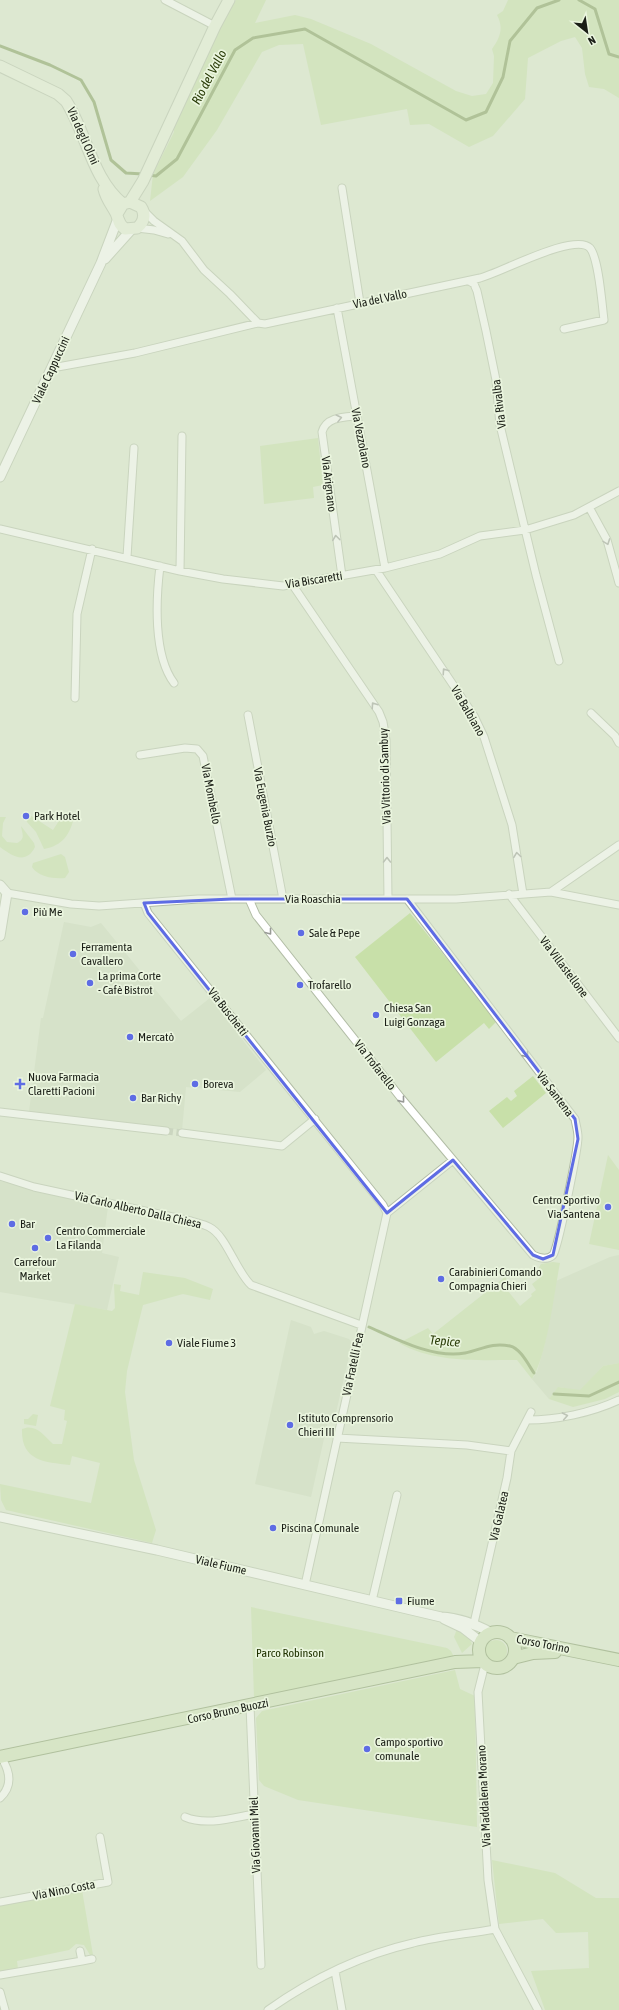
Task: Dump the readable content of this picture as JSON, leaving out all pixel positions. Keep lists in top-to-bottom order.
{
  "streets": {
    "main road": ["Via degli Olmi", "Corso Torino", "Corso Bruno Buozzi"],
    "street": [
      "Via del Vallo",
      "Viale Cappuccini",
      "Via Rivalba",
      "Via Vezzolano",
      "Via Arignano",
      "Via Biscaretti",
      "Via Balbiano",
      "Via Vittorio di Sambuy",
      "Via Mombello",
      "Via Eugenia Burzio",
      "Via Roaschia",
      "Via Villastellone",
      "Via Buschetti",
      "Via Trofarello",
      "Via Santena",
      "Via Carlo Alberto Dalla Chiesa",
      "Via Fratelli Fea",
      "Via Galatea",
      "Viale Fiume",
      "Via Maddalena Morano",
      "Via Giovanni Miel",
      "Via Nino Costa"
    ]
  },
  "crossings": [
    ["Via degli Olmi", "Viale Cappuccini"],
    ["Via del Vallo", "Viale Cappuccini"],
    ["Via del Vallo", "Via Rivalba"],
    ["Via del Vallo", "Via Vezzolano"],
    ["Via Rivalba", "Via Biscaretti"],
    ["Via Vezzolano", "Via Arignano"],
    ["Via Vezzolano", "Via Biscaretti"],
    ["Via Arignano", "Via Biscaretti"],
    ["Via Biscaretti", "Via Balbiano"],
    ["Via Biscaretti", "Via Vittorio di Sambuy"],
    ["Via Balbiano", "Via Roaschia"],
    ["Via Vittorio di Sambuy", "Via Roaschia"],
    ["Via Mombello", "Via Roaschia"],
    ["Via Eugenia Burzio", "Via Roaschia"],
    ["Via Roaschia", "Via Villastellone"],
    ["Via Roaschia", "Via Buschetti"],
    ["Via Roaschia", "Via Trofarello"],
    ["Via Roaschia", "Via Santena"],
    ["Via Buschetti", "Via Fratelli Fea"],
    ["Via Trofarello", "Via Santena"],
    ["Via Carlo Alberto Dalla Chiesa", "Via Fratelli Fea"],
    ["Via Fratelli Fea", "Viale Fiume"],
    ["Via Galatea", "Viale Fiume"],
    ["Viale Fiume", "Corso Torino"],
    ["Viale Fiume", "Corso Bruno Buozzi"],
    ["Viale Fiume", "Via Maddalena Morano"],
    ["Corso Torino", "Corso Bruno Buozzi"],
    ["Corso Torino", "Via Maddalena Morano"],
    ["Corso Bruno Buozzi", "Via Maddalena Morano"],
    ["Corso Bruno Buozzi", "Via Giovanni Miel"]
  ],
  "one_way": [
    "Via Arignano",
    "Via Balbiano",
    "Via Vittorio di Sambuy",
    "Via Trofarello"
  ],
  "water": ["Rio del Vallo", "Tepice"],
  "parks": ["Parco Robinson"],
  "places": {
    "other": [
      "Park Hotel",
      "Più Me",
      "Sale & Pepe",
      "Ferramenta Cavallero",
      "La prima Corte - Cafè Bistrot",
      "Trofarello",
      "Chiesa San Luigi Gonzaga",
      "Mercatò",
      "Boreva",
      "Bar Richy",
      "Centro Sportivo Via Santena",
      "Bar",
      "Centro Commerciale La Filanda",
      "Carrefour Market",
      "Carabinieri Comando Compagnia Chieri",
      "Viale Fiume 3",
      "Istituto Comprensorio Chieri III",
      "Piscina Comunale",
      "Campo sportivo comunale"
    ],
    "health": ["Nuova Farmacia Claretti Pacioni"],
    "transit": ["Fiume"]
  },
  "north": "bottom right"
}
